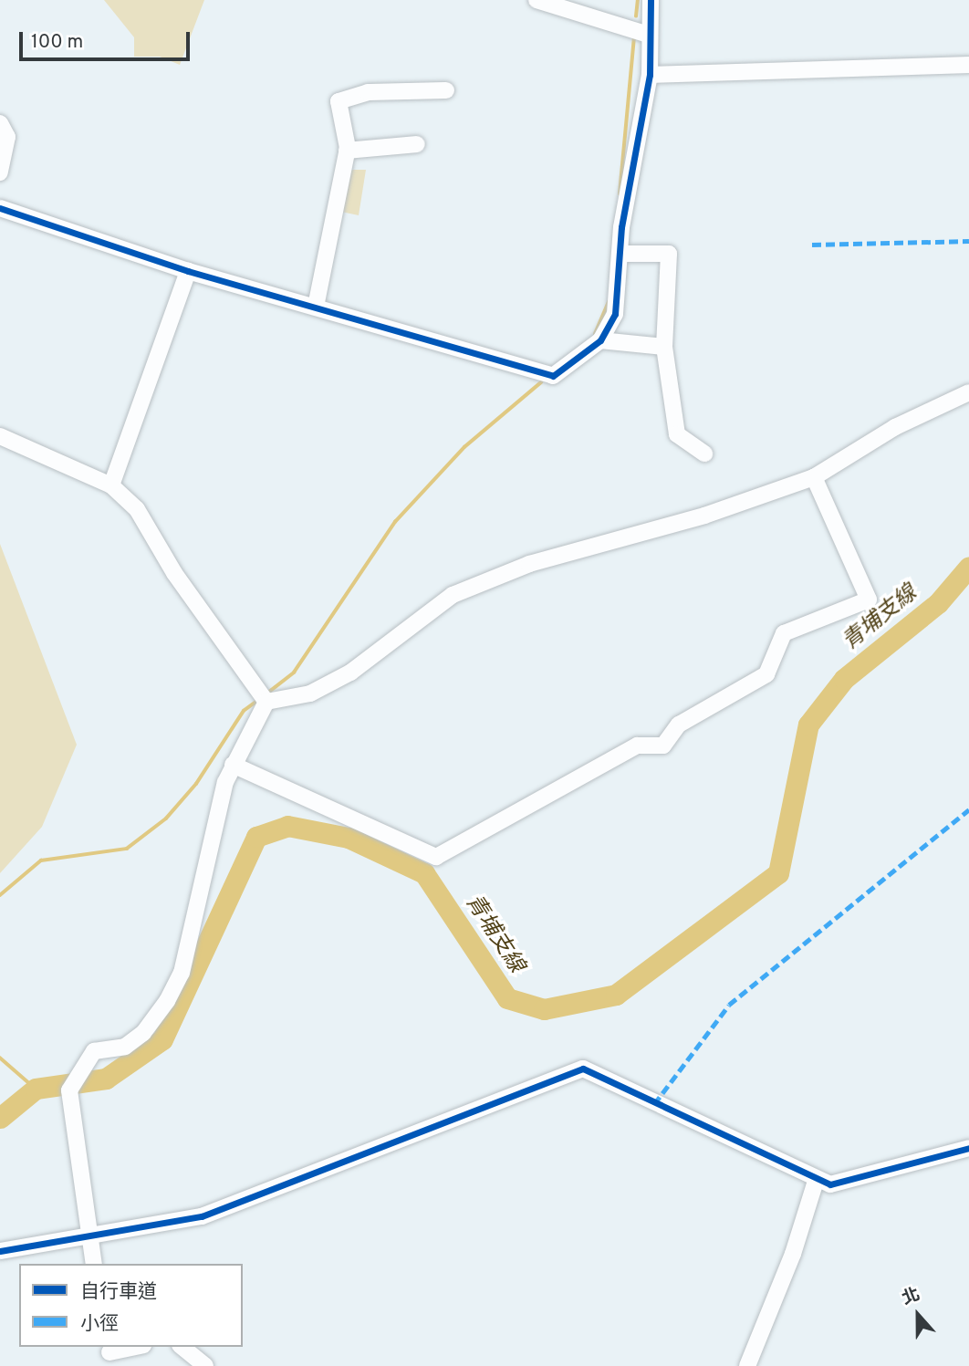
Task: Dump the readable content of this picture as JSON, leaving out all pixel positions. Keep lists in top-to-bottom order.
{
  "water": ["青埔支線"],
  "legend": ["自行車道", "小徑"],
  "scale_bar": "100 m",
  "north": "top"
}
